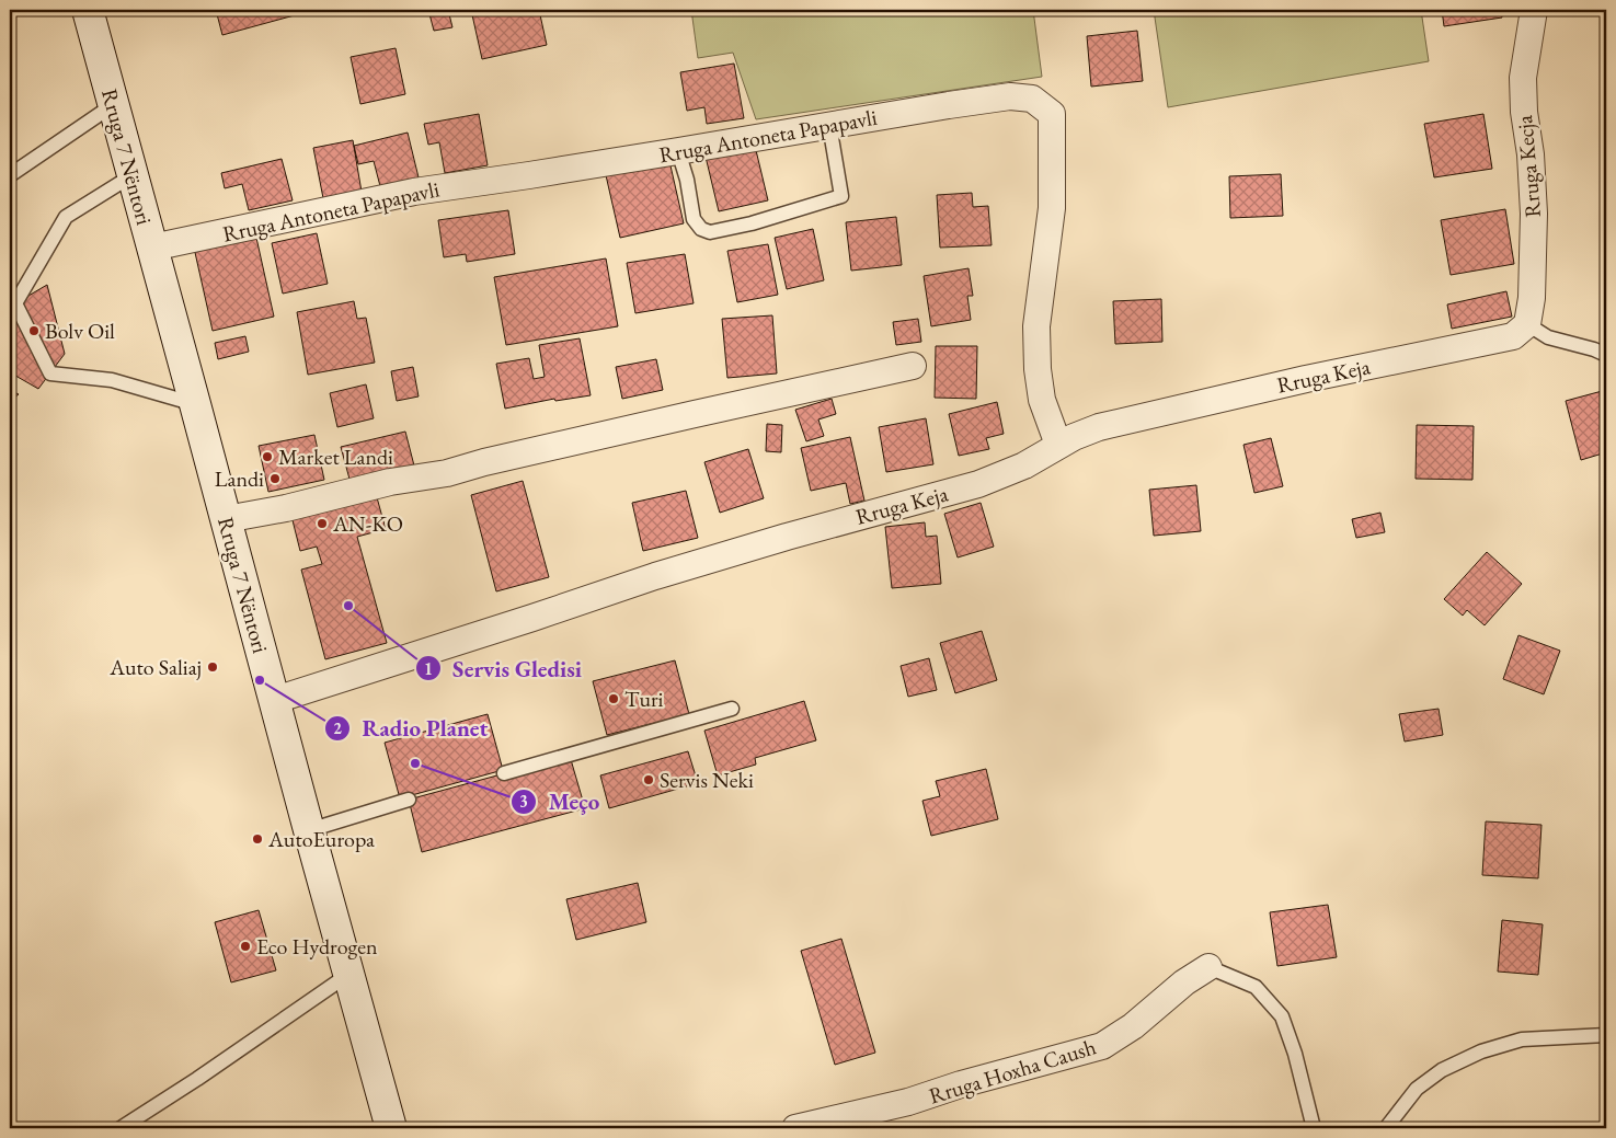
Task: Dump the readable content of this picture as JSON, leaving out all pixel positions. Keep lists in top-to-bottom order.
{
  "streets": {
    "main road": ["Rruga 7 Nëntori"],
    "street": [
      "Rruga Antoneta Papapavli",
      "Rruga Kecja",
      "Rruga Keja",
      "Rruga Hoxha Caush"
    ]
  },
  "crossings": [
    ["Rruga Antoneta Papapavli", "Rruga 7 Nëntori"],
    ["Rruga Antoneta Papapavli", "Rruga Keja"],
    ["Rruga 7 Nëntori", "Rruga Keja"],
    ["Rruga Kecja", "Rruga Keja"]
  ],
  "places": [
    "Bolv Oil",
    "Market Landi",
    "Landi",
    "AN-KO",
    "Servis Gledisi",
    "Auto Saliaj",
    "Radio Planet",
    "Turi",
    "Meço",
    "Servis Neki",
    "AutoEuropa",
    "Eco Hydrogen"
  ]
}
